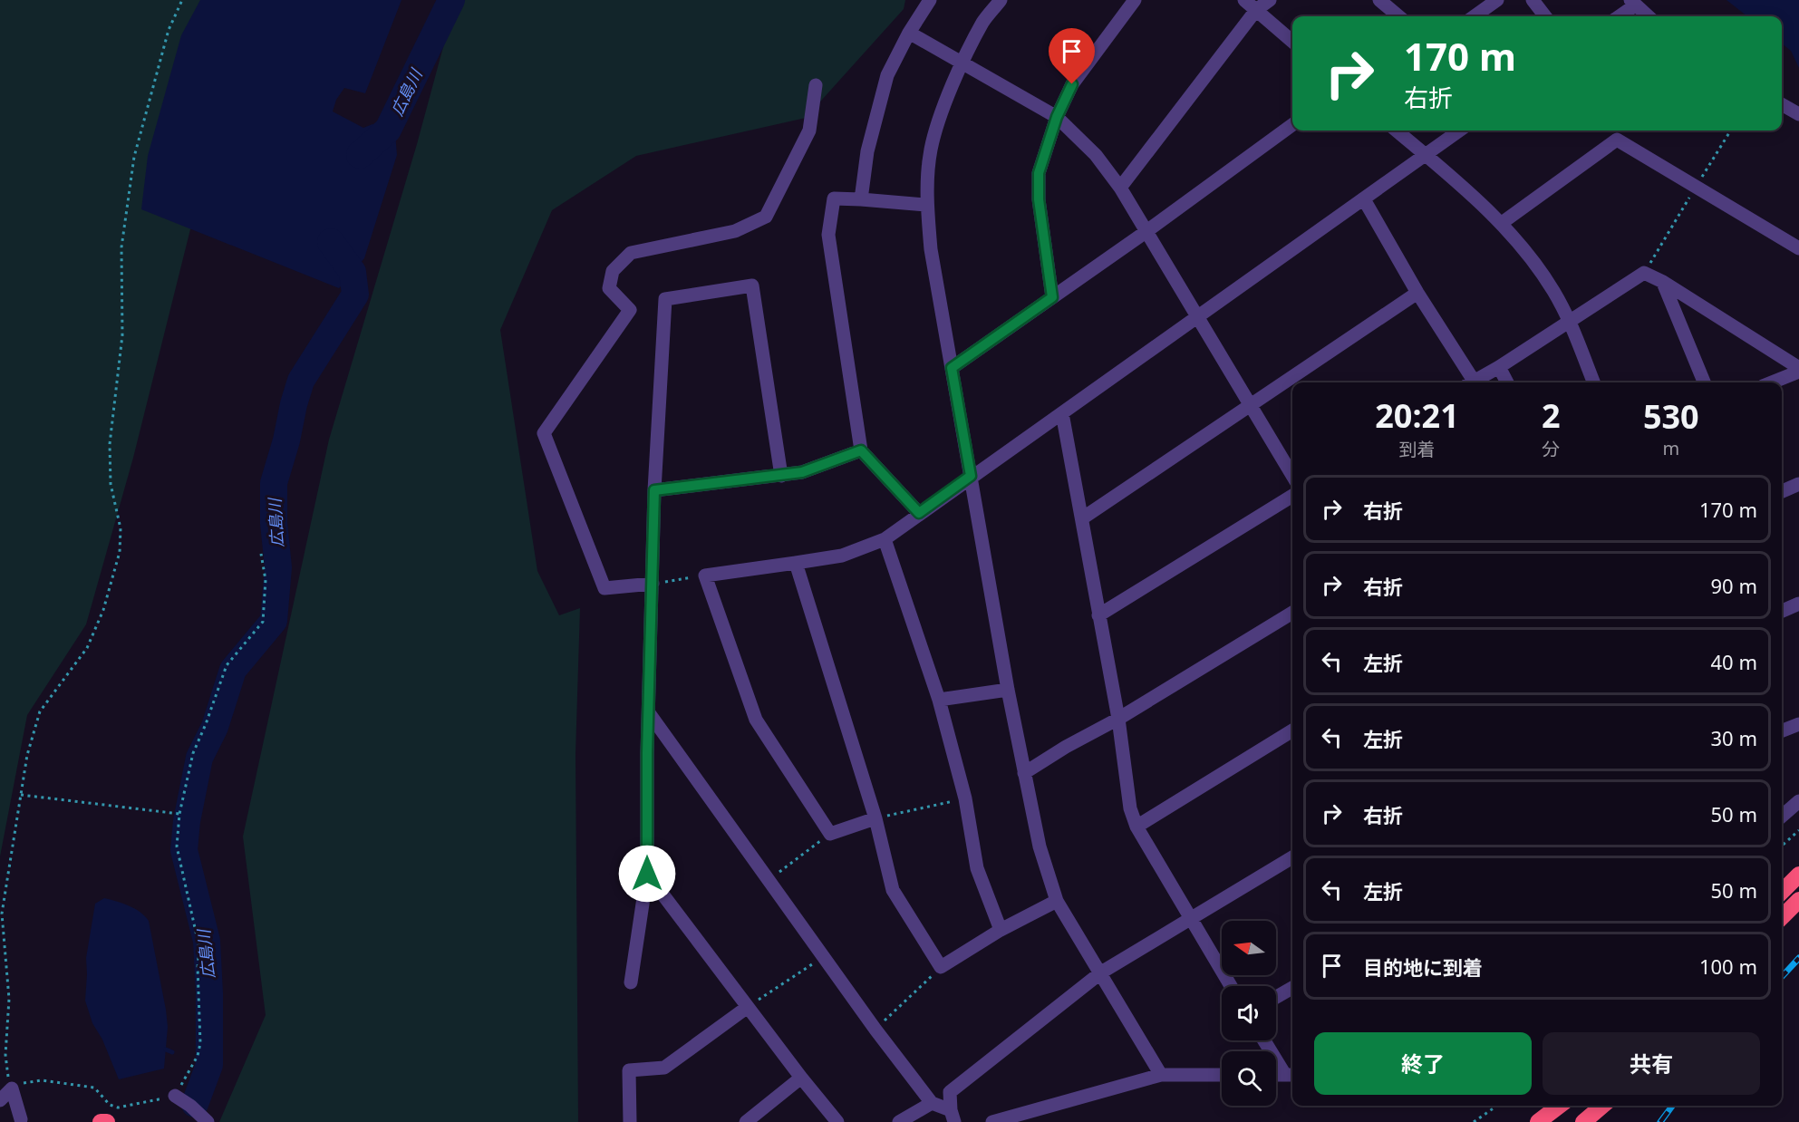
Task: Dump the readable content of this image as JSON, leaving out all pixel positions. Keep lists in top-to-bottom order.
{
  "water": ["広島川"],
  "north": "left",
  "page": {
    "turn": ["170 m", "右折"],
    "eta": [
      "20:21",
      "到着",
      "2",
      "分",
      "530",
      "m"
    ],
    "list": [
      {
        "name": "右折",
        "value": "170 m"
      },
      {
        "name": "右折",
        "value": "90 m"
      },
      {
        "name": "左折",
        "value": "40 m"
      },
      {
        "name": "左折",
        "value": "30 m"
      },
      {
        "name": "右折",
        "value": "50 m"
      },
      {
        "name": "左折",
        "value": "50 m"
      },
      {
        "name": "目的地に到着",
        "value": "100 m"
      }
    ],
    "buttons": ["終了", "共有"]
  }
}
